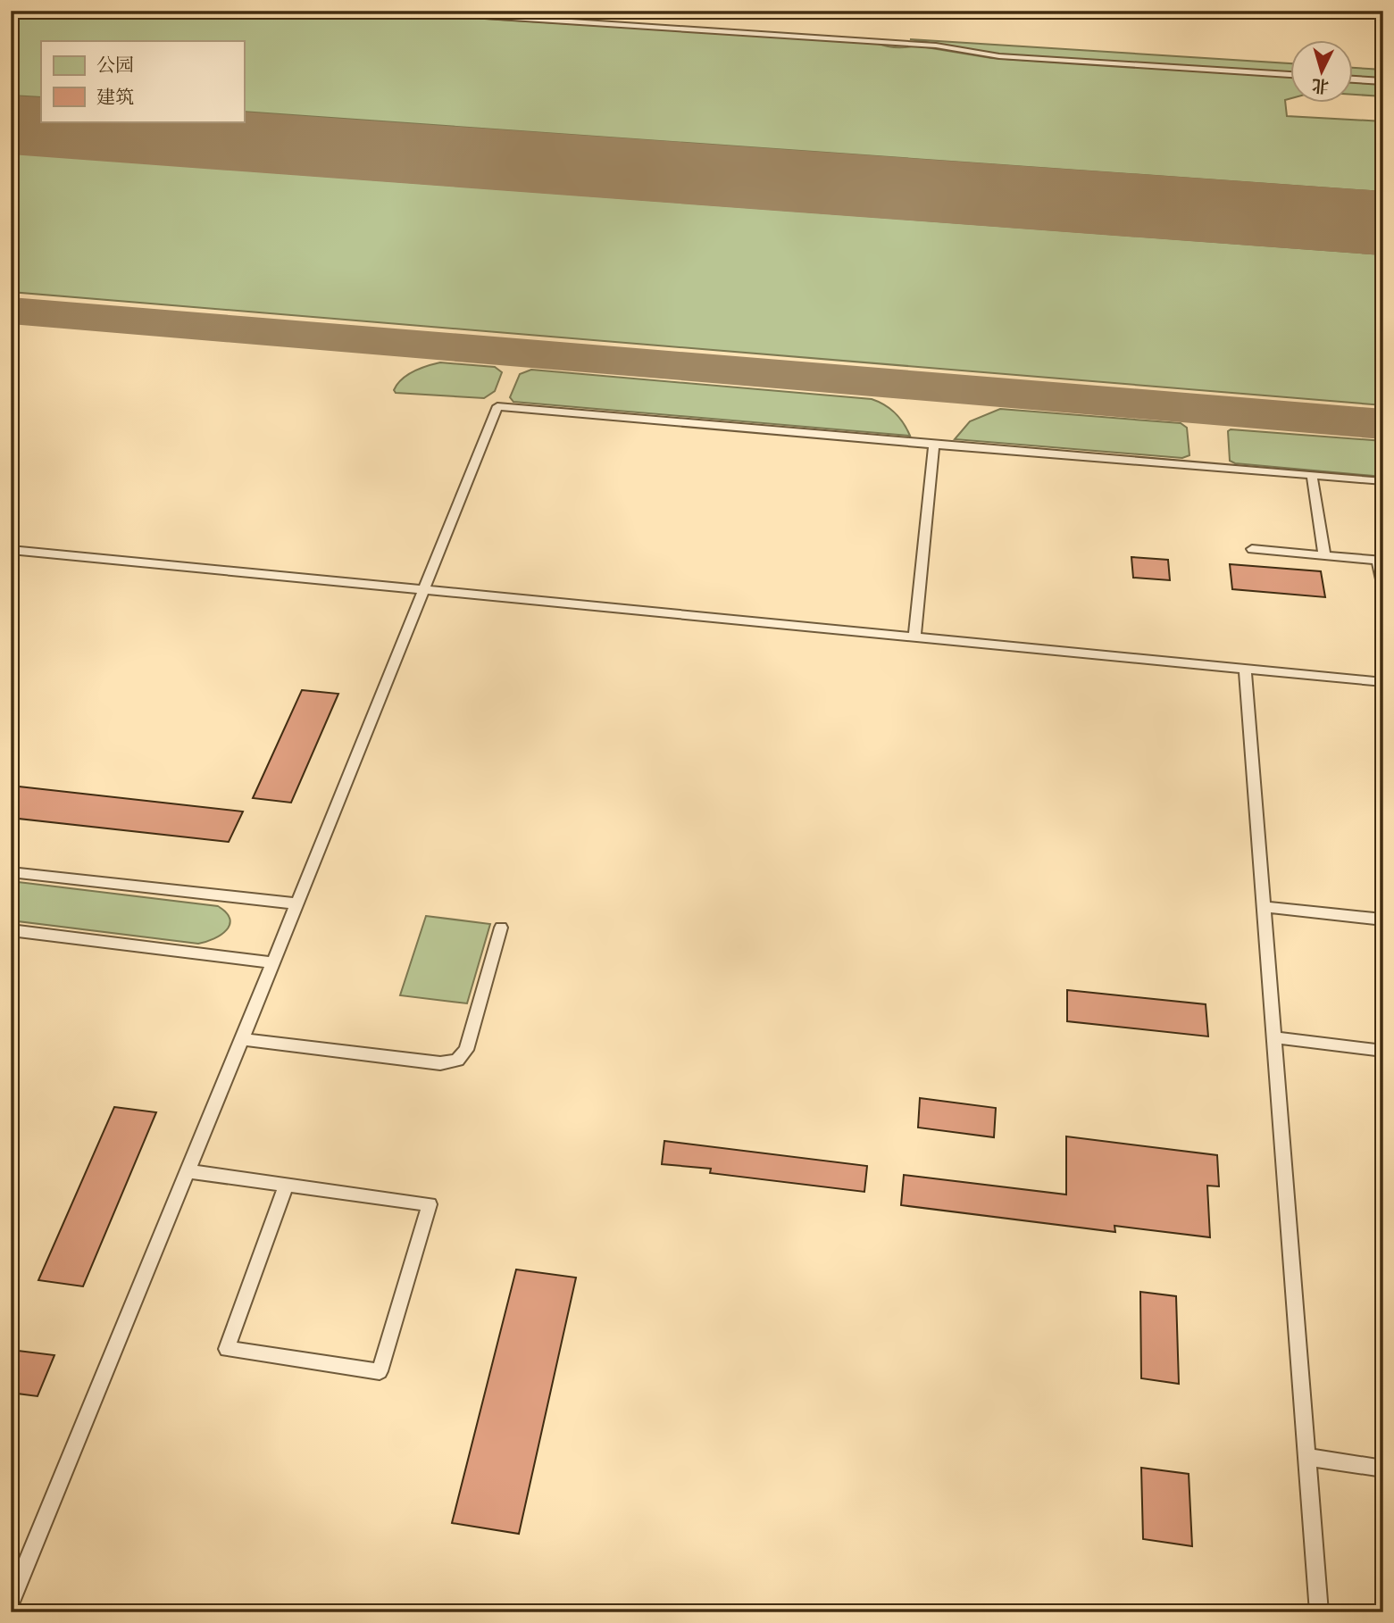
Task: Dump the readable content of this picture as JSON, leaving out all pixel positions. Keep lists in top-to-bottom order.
{
  "legend": ["公园", "建筑"],
  "north": "bottom"
}
